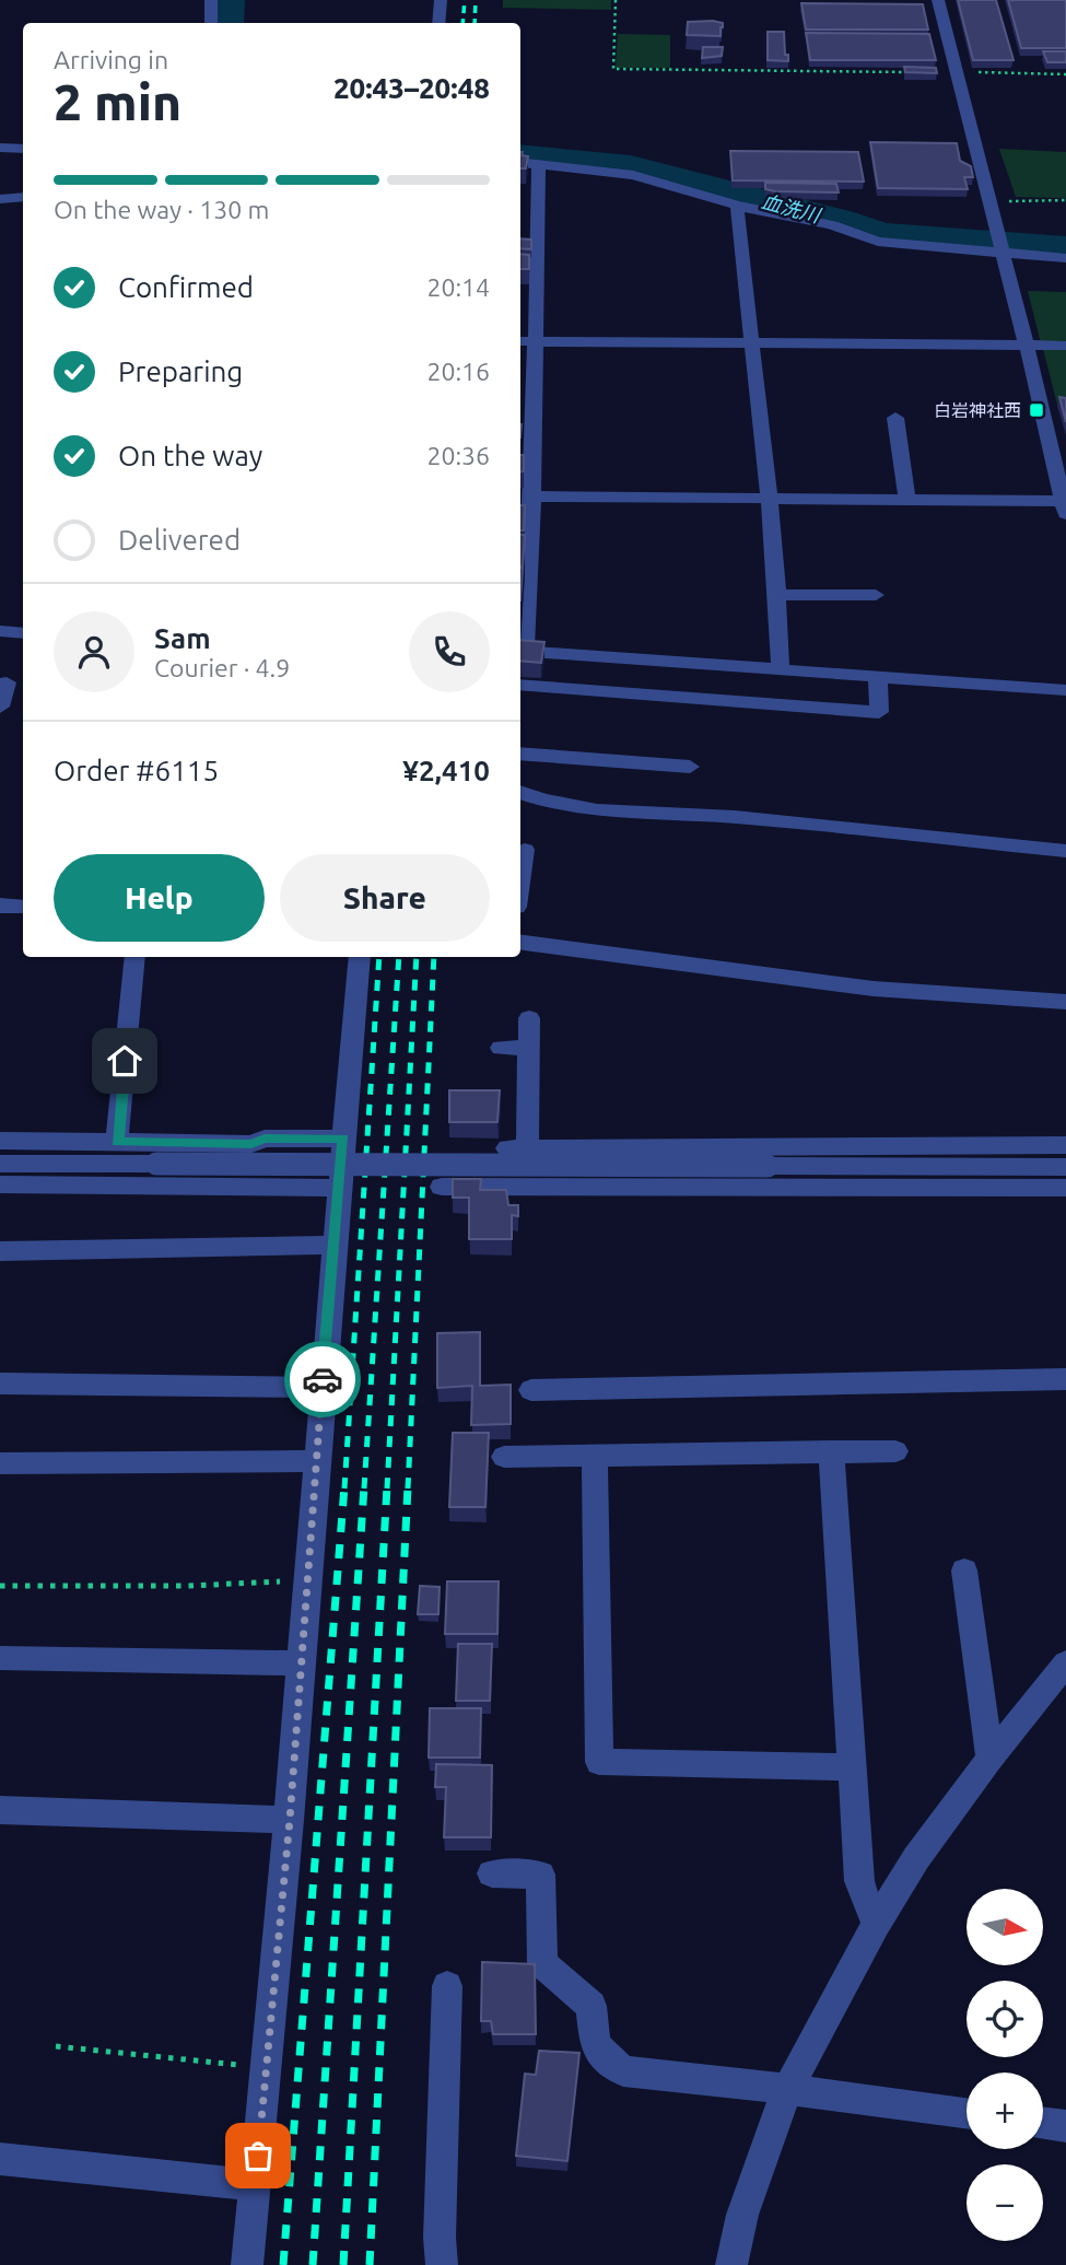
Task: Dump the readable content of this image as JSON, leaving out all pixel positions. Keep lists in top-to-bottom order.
{
  "water": ["血洗川"],
  "places": {
    "transit": ["白岩神社西"]
  },
  "north": "right",
  "page": {
    "heading": ["2 min", "Arriving in", "20:43–20:48"],
    "panel": [
      "Sam",
      "Courier · 4.9",
      "Order #6115",
      "¥2,410"
    ],
    "bar": "On the way · 130 m",
    "list": [
      ["Confirmed", "20:14"],
      ["Preparing", "20:16"],
      ["On the way", "20:36"],
      "Delivered"
    ],
    "buttons": ["Help", "Share"],
    "map_buttons": ["+", "−"]
  }
}
